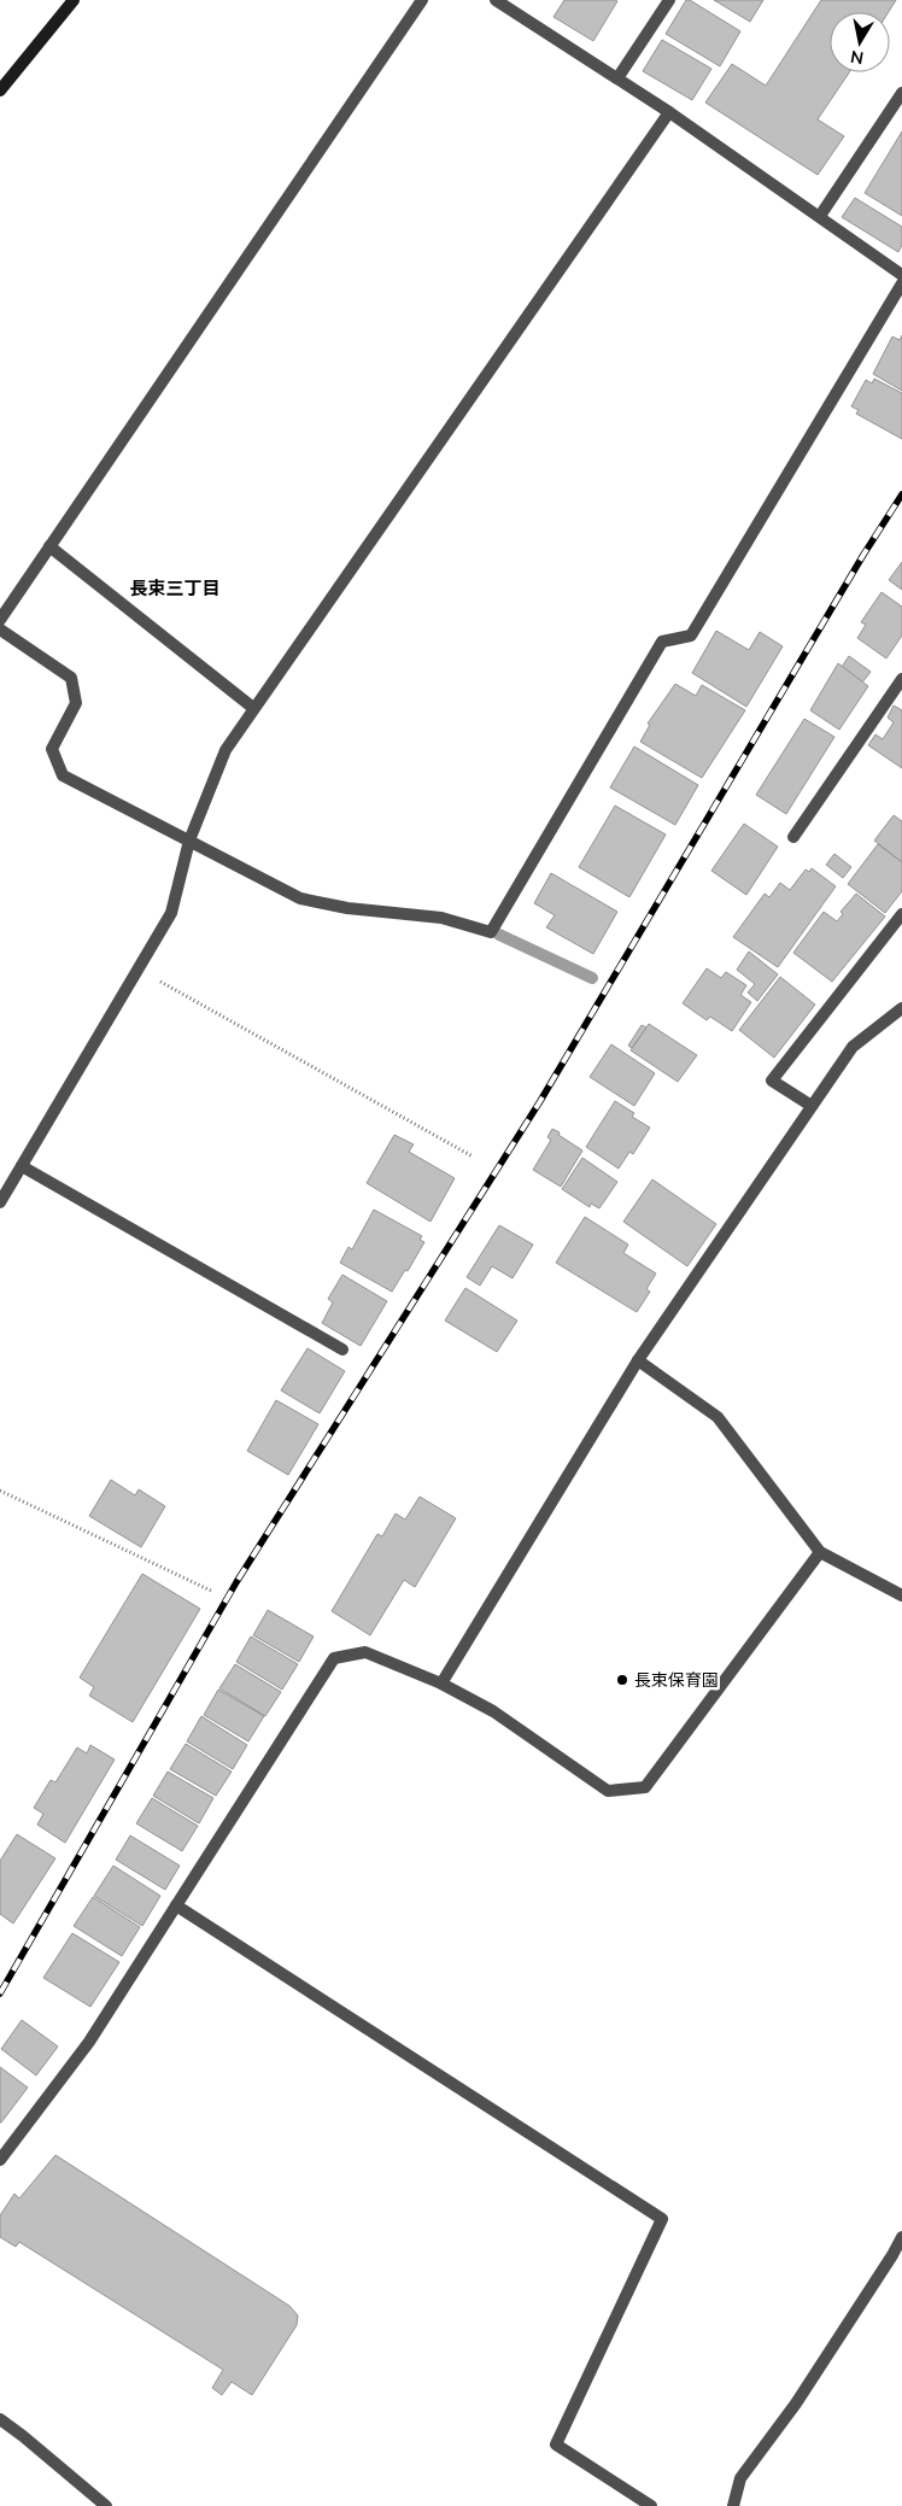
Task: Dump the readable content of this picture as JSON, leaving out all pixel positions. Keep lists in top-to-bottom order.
{
  "districts": ["長束三丁目"],
  "places": ["長束保育園"],
  "north": "bottom"
}
